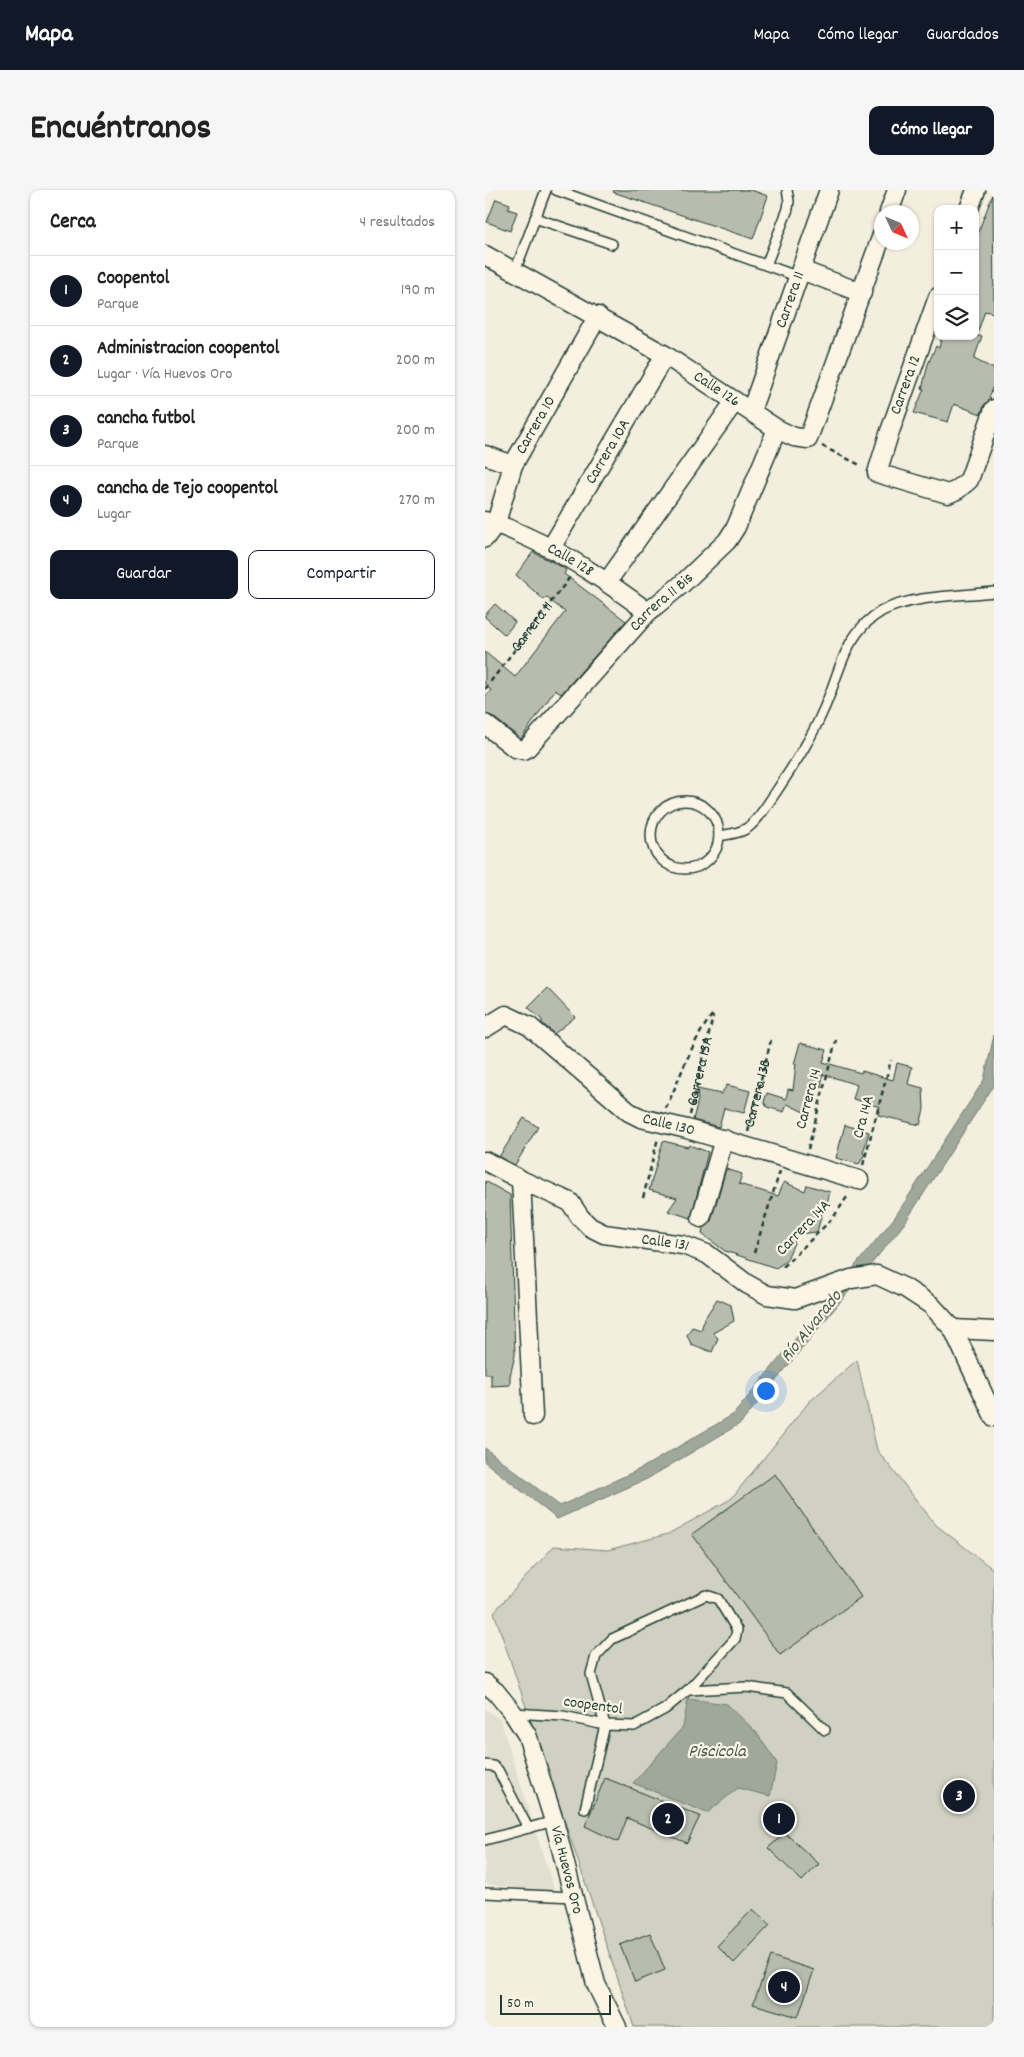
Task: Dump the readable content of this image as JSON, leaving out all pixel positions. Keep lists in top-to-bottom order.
{
  "streets": {
    "street": [
      "Carrera 11",
      "Carrera 12",
      "Calle 126",
      "Carrera 10",
      "Carrera 10A",
      "Calle 128",
      "Carrera 11 Bis",
      "Carrera 13B",
      "Calle 130",
      "Calle 131",
      "Vía Huevos Oro"
    ],
    "lane": ["coopentol"],
    "path": [
      "Carrera 13A",
      "Carrera 14",
      "Cra 14A",
      "Carrera 14A"
    ]
  },
  "crossings": [
    ["Carrera 11", "Calle 126"],
    ["Carrera 11", "Calle 128"],
    ["Calle 126", "Carrera 10"],
    ["Calle 126", "Carrera 10A"],
    ["Calle 126", "Carrera 11 Bis"],
    ["Carrera 10", "Calle 128"],
    ["Carrera 10A", "Calle 128"],
    ["Calle 128", "Carrera 11 Bis"],
    ["Carrera 13A", "Calle 130"],
    ["Carrera 13B", "Calle 130"],
    ["Carrera 14", "Calle 130"],
    ["Cra 14A", "Calle 130"],
    ["Cra 14A", "Carrera 14A"],
    ["Calle 130", "Carrera 14A"],
    ["coopentol", "Vía Huevos Oro"]
  ],
  "water": ["Río Alvarado", "Piscicola"],
  "scale_bar": "50 m",
  "north": "bottom right",
  "page": {
    "header": "Mapa",
    "nav": ["Mapa", "Cómo llegar", "Guardados"],
    "title": "Encuéntranos",
    "buttons": [
      "Cómo llegar",
      ["Guardar", "Compartir"]
    ],
    "heading": ["Cerca", "4 resultados"],
    "map_buttons": ["+", "−"],
    "list": [
      {
        "mark": "1",
        "name": "Coopentol",
        "note": "Parque",
        "value": "190 m"
      },
      {
        "mark": "2",
        "name": "Administracion coopentol",
        "note": "Lugar · Vía Huevos Oro",
        "value": "200 m"
      },
      {
        "mark": "3",
        "name": "cancha futbol",
        "note": "Parque",
        "value": "200 m"
      },
      {
        "mark": "4",
        "name": "cancha de Tejo coopentol",
        "note": "Lugar",
        "value": "270 m"
      }
    ],
    "pins": [
      "3",
      "1",
      "2",
      "4"
    ],
    "scale": "50 m"
  }
}
